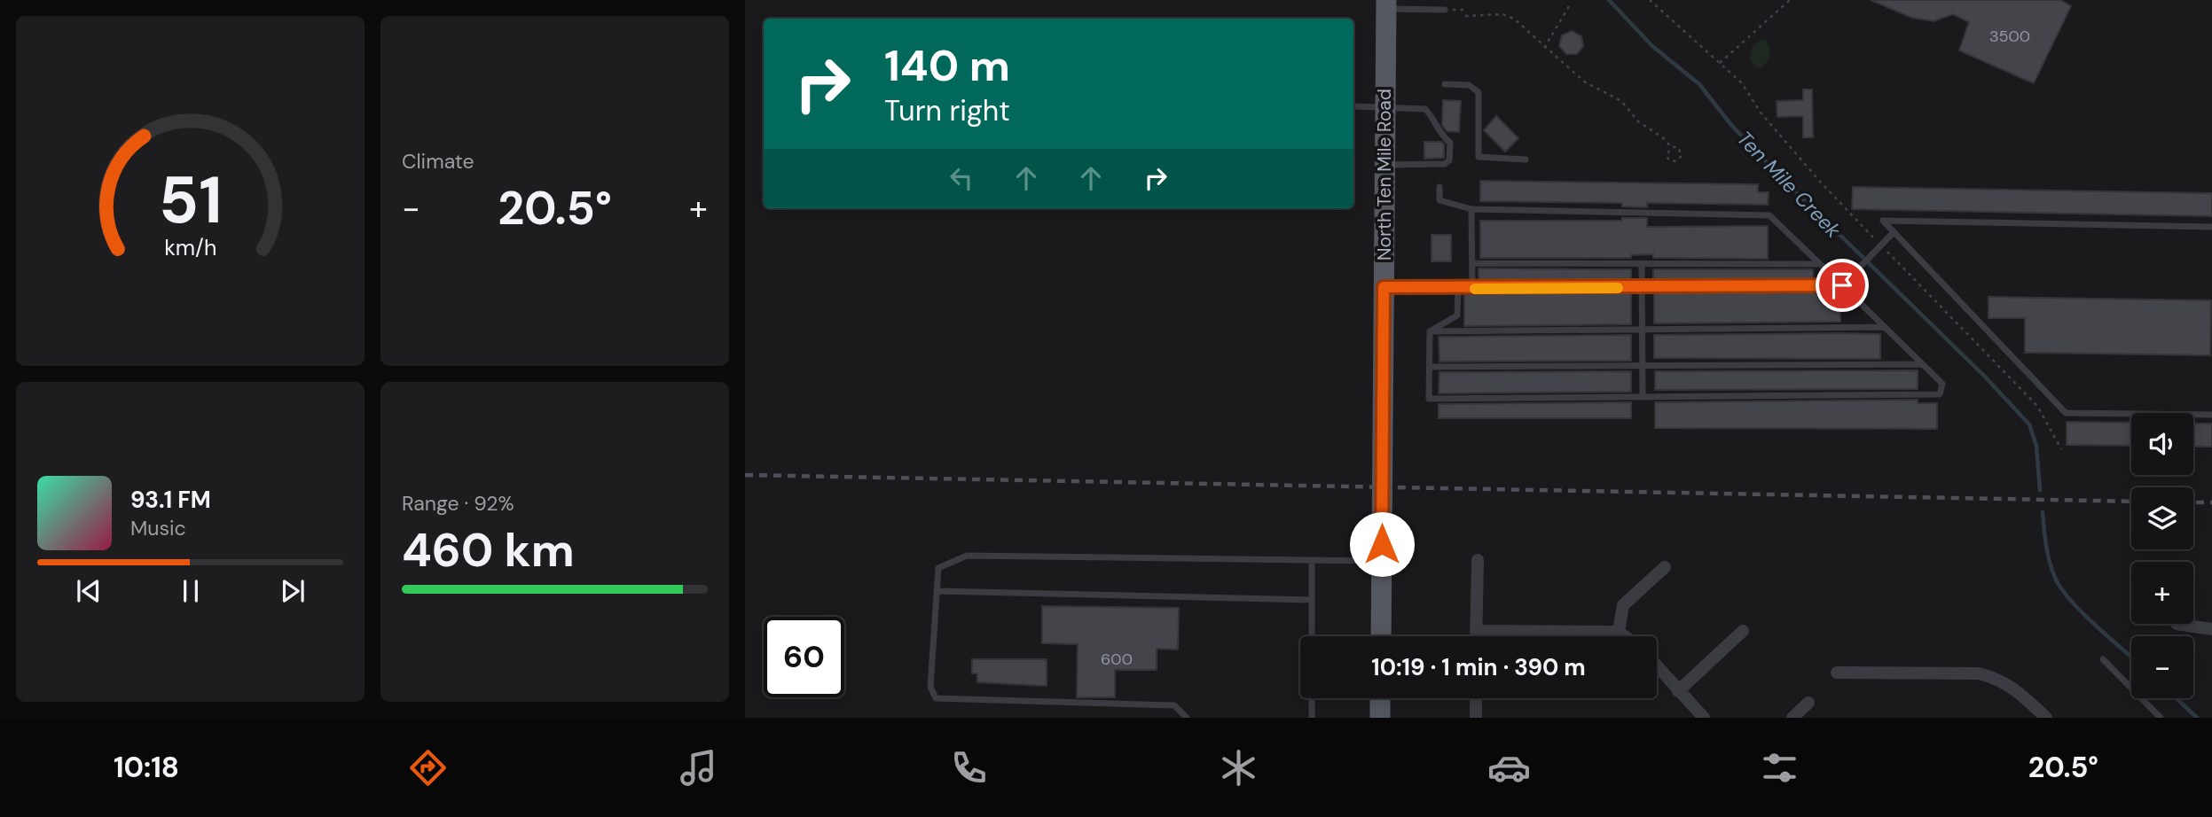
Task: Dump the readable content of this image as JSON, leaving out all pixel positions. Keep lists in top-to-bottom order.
{
  "streets": {
    "main road": ["North Ten Mile Road"]
  },
  "water": ["Ten Mile Creek"],
  "house_numbers": ["3500", "600"],
  "page": {
    "tile": [
      "Climate",
      ["Range · 92%", "460 km"]
    ],
    "turn": ["140 m", "Turn right"],
    "heat": ["−", "20.5°", "+"],
    "map_buttons": ["+", "−"],
    "song": ["93.1 FM", "Music"],
    "limit": "60",
    "trip": "10:19 · 1 min · 390 m",
    "tabs": ["10:18", "20.5°"],
    "gauge": ["51", "km/h"]
  }
}
